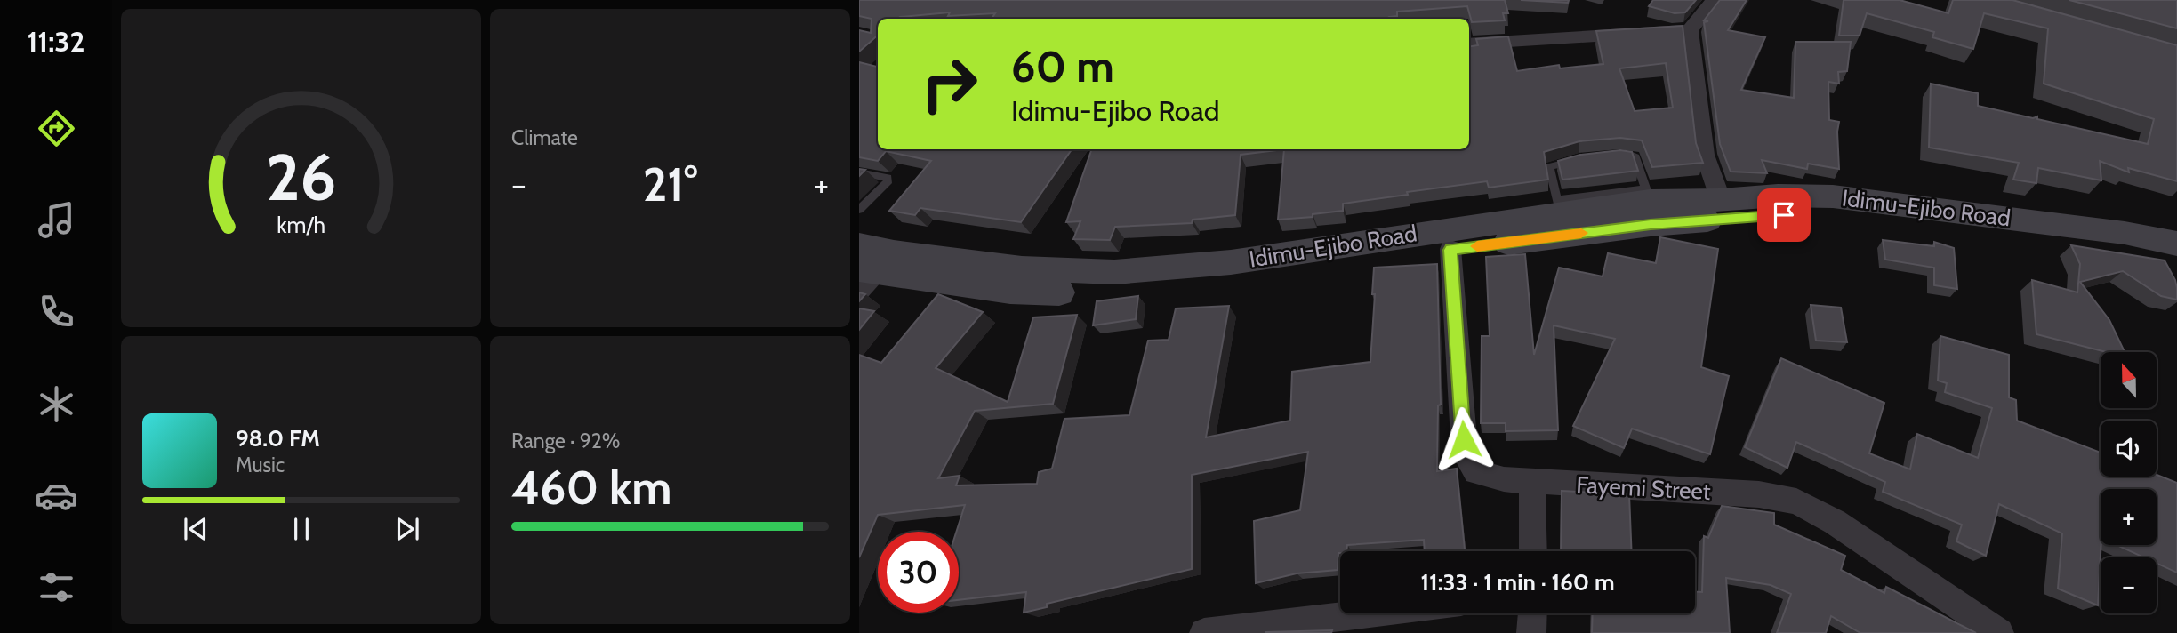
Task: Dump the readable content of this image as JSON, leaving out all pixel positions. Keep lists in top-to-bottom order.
{
  "streets": {
    "main road": ["Idimu-Ejibo Road"],
    "street": ["Fayemi Street"]
  },
  "crossings": [
    ["Idimu-Ejibo Road", "Fayemi Street"]
  ],
  "north": "top",
  "page": {
    "tabs": "11:32",
    "tile": [
      "Climate",
      ["Range · 92%", "460 km"]
    ],
    "turn": ["60 m", "Idimu-Ejibo Road"],
    "heat": ["−", "21°", "+"],
    "map_buttons": ["+", "−"],
    "song": ["98.0 FM", "Music"],
    "limit": "30",
    "trip": "11:33 · 1 min · 160 m",
    "gauge": ["26", "km/h"]
  }
}
